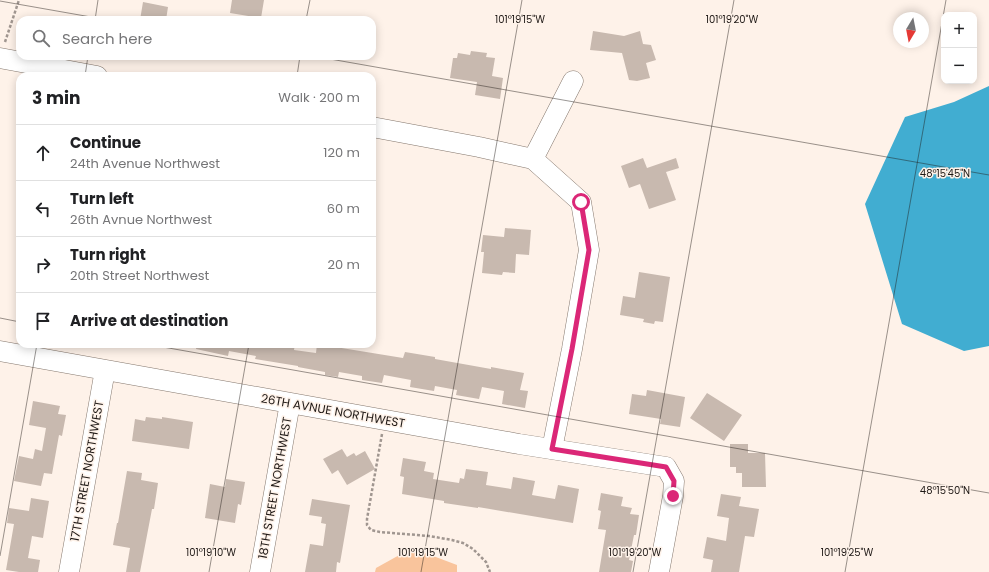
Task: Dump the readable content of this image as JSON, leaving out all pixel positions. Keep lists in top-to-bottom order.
{
  "streets": {
    "street": ["26TH AVNUE NORTHWEST", "17TH STREET NORTHWEST", "18TH STREET NORTHWEST"]
  },
  "crossings": [
    ["26TH AVNUE NORTHWEST", "17TH STREET NORTHWEST"],
    ["26TH AVNUE NORTHWEST", "18TH STREET NORTHWEST"]
  ],
  "north": "bottom",
  "page": {
    "map_buttons": ["+", "−"],
    "search": "Search here",
    "heading": ["3 min", "Walk · 200 m"],
    "list": [
      ["Continue", "24th Avenue Northwest", "120 m"],
      ["Turn left", "26th Avnue Northwest", "60 m"],
      ["Turn right", "20th Street Northwest", "20 m"],
      "Arrive at destination"
    ]
  },
  "coordinates": [
    "101°19'15\"W",
    "101°19'20\"W",
    "48°15'45\"N",
    "48°15'50\"N",
    "101°19'10\"W",
    "101°19'25\"W"
  ]
}
